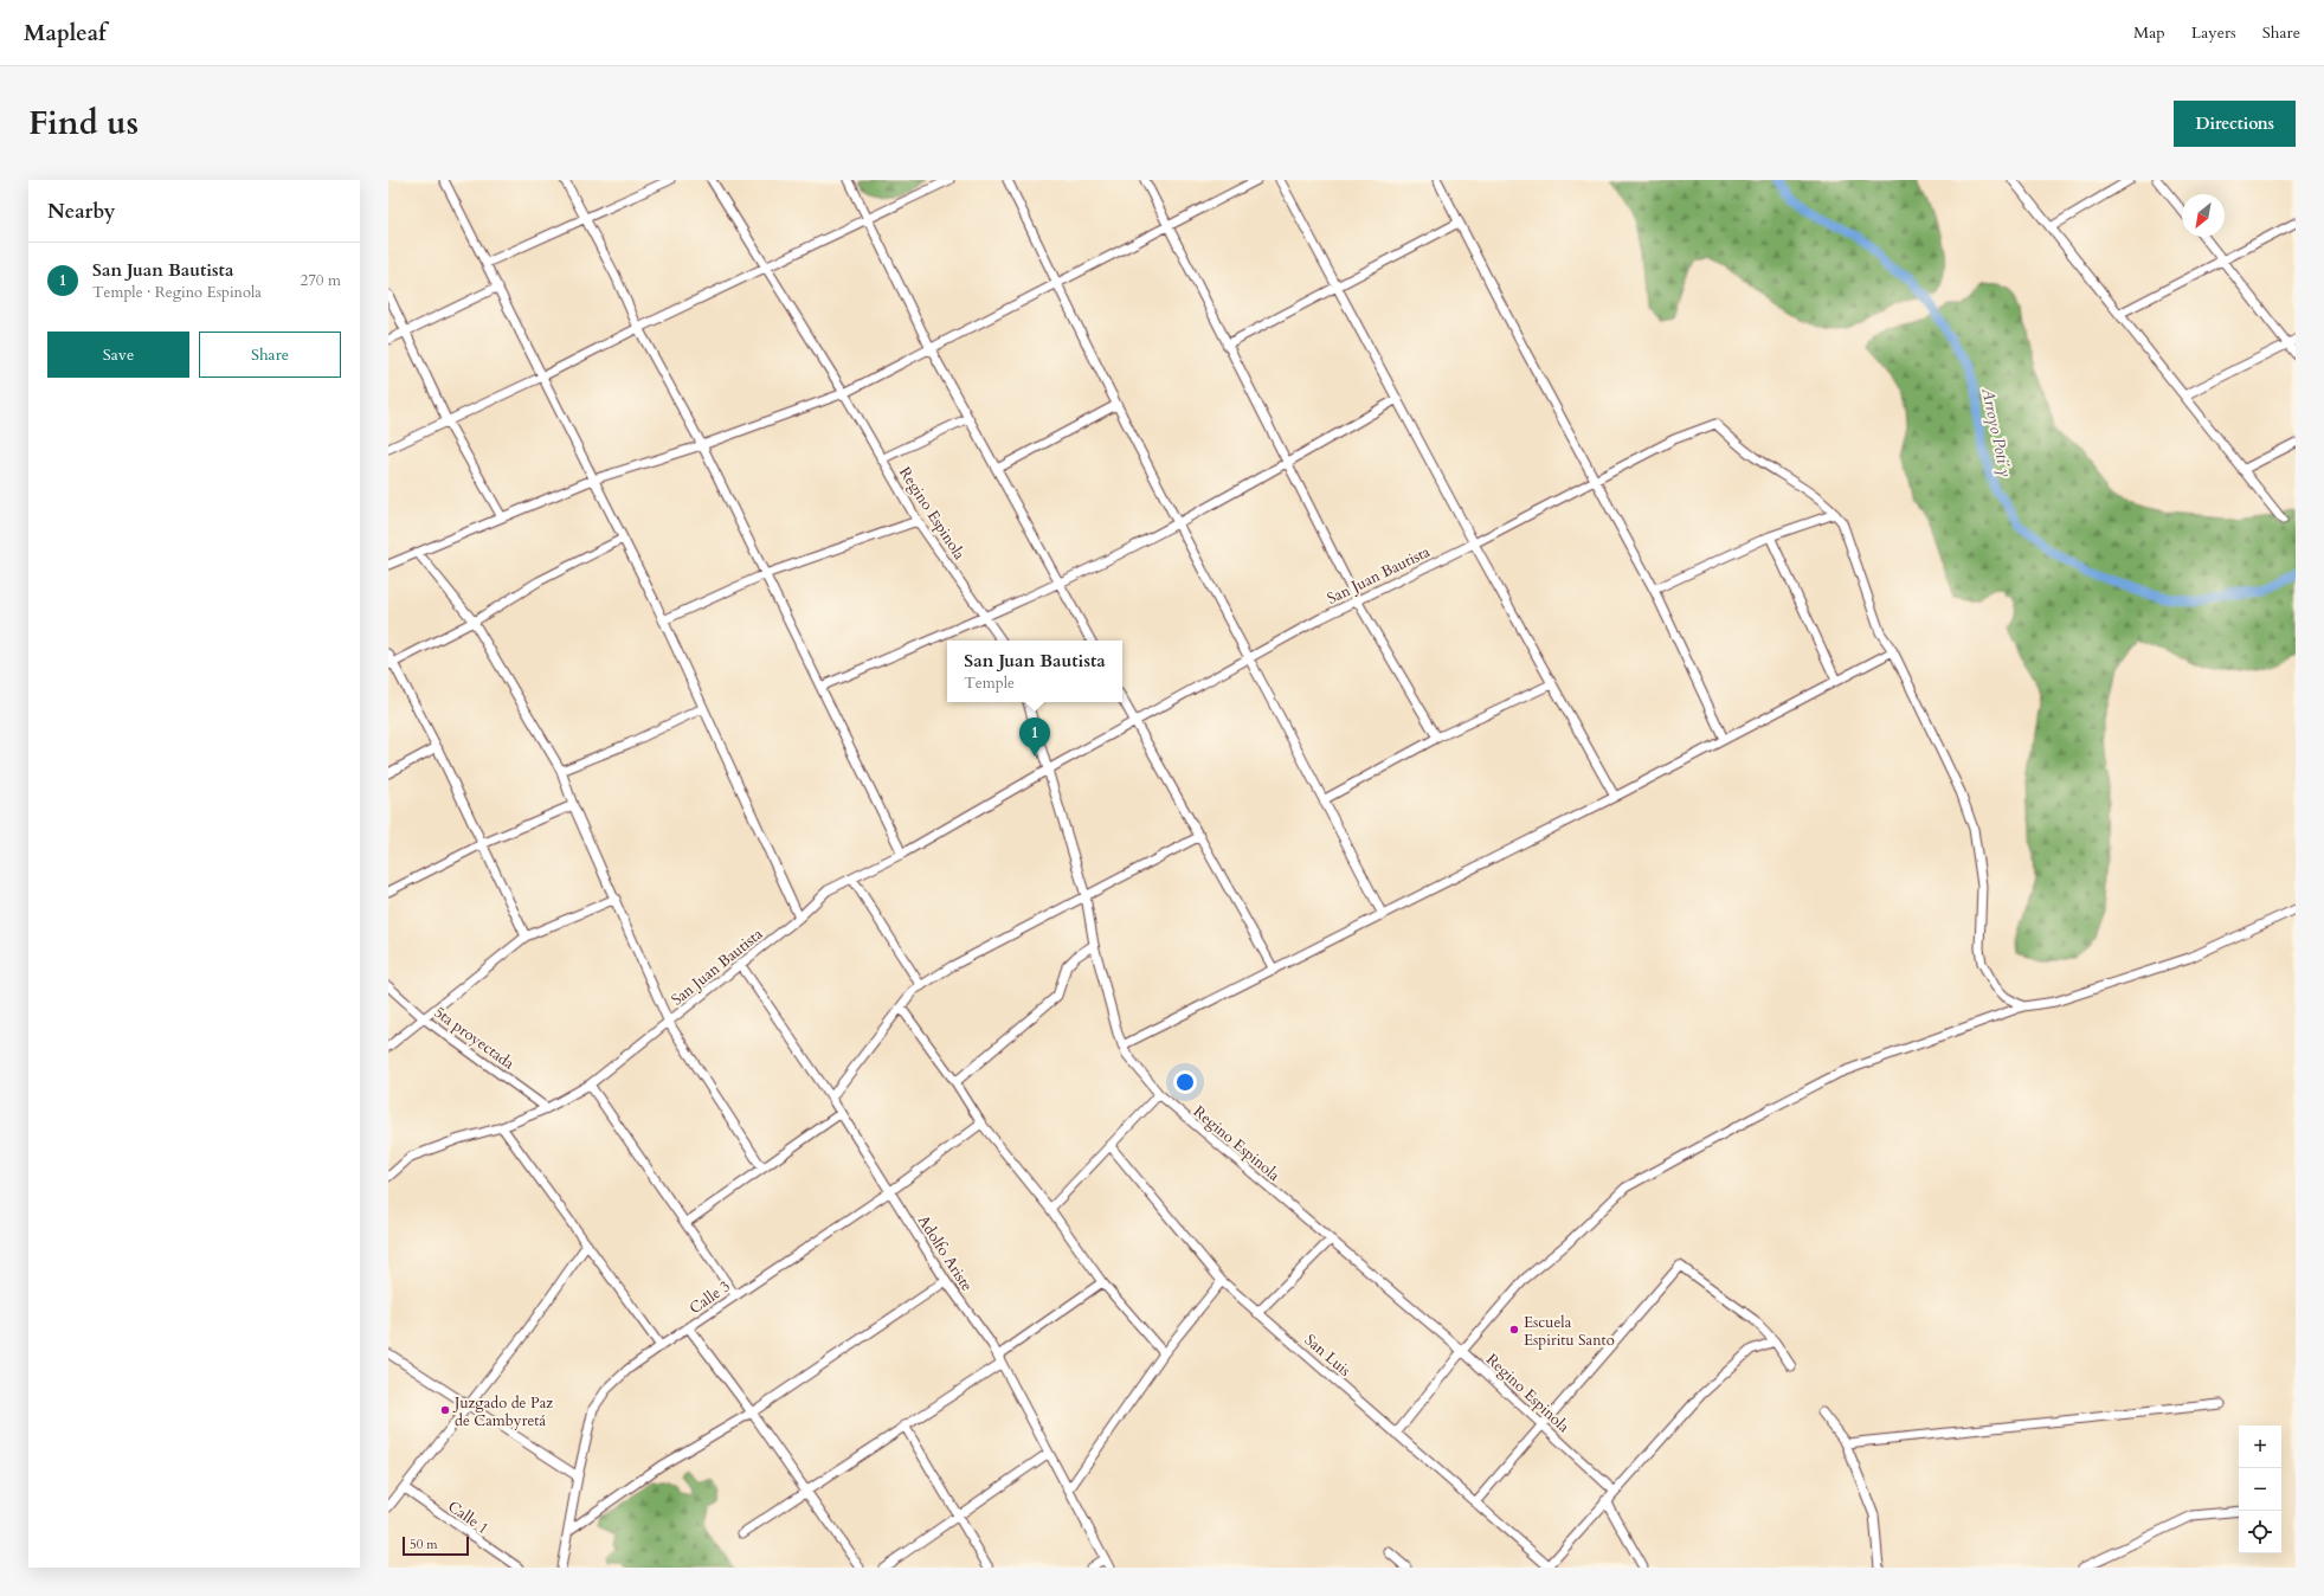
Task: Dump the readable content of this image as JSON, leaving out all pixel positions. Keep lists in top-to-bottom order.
{
  "streets": {
    "street": [
      "Regino Espinola",
      "San Juan Bautista",
      "5ta proyectada",
      "Adolfo Ariste",
      "Calle 3",
      "San Luis",
      "Calle 1"
    ]
  },
  "crossings": [
    ["Regino Espinola", "San Juan Bautista"],
    ["San Juan Bautista", "5ta proyectada"],
    ["San Juan Bautista", "Adolfo Ariste"],
    ["Adolfo Ariste", "Calle 3"]
  ],
  "water": ["Arroyo Poti´y"],
  "places": ["Escuela Espiritu Santo", "Juzgado de Paz de Cambyretá"],
  "scale_bar": "50 m",
  "north": "bottom left",
  "page": {
    "header": "Mapleaf",
    "nav": ["Map", "Layers", "Share"],
    "title": "Find us",
    "buttons": [
      "Directions",
      ["Save", "Share"]
    ],
    "heading": "Nearby",
    "list": [
      {
        "mark": "1",
        "name": "San Juan Bautista",
        "note": "Temple · Regino Espinola",
        "value": "270 m"
      }
    ],
    "popup": ["San Juan Bautista", "Temple"],
    "pins": "1",
    "map_buttons": ["+", "−"],
    "scale": "50 m"
  }
}
